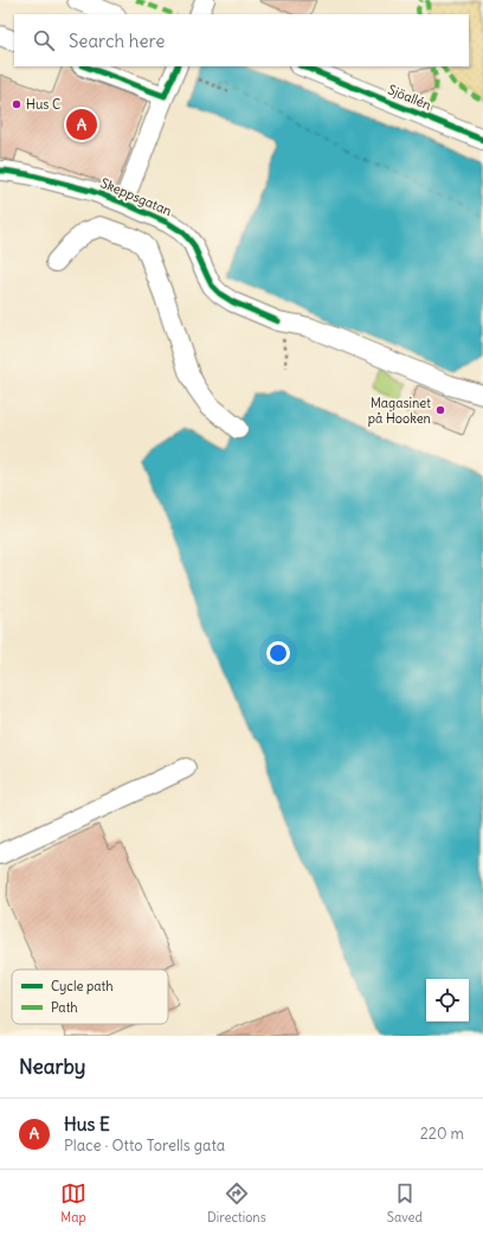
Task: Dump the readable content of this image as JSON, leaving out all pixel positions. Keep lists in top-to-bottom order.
{
  "streets": {
    "street": ["Sjöallén", "Skeppsgatan"]
  },
  "places": ["Hus C", "Magasinet på Hooken"],
  "legend": ["Cycle path", "Path"],
  "page": {
    "search": "Search here",
    "pins": "A",
    "heading": "Nearby",
    "list": [
      {
        "mark": "A",
        "name": "Hus E",
        "note": "Place · Otto Torells gata",
        "value": "220 m"
      }
    ],
    "nav": ["Map", "Directions", "Saved"]
  }
}
